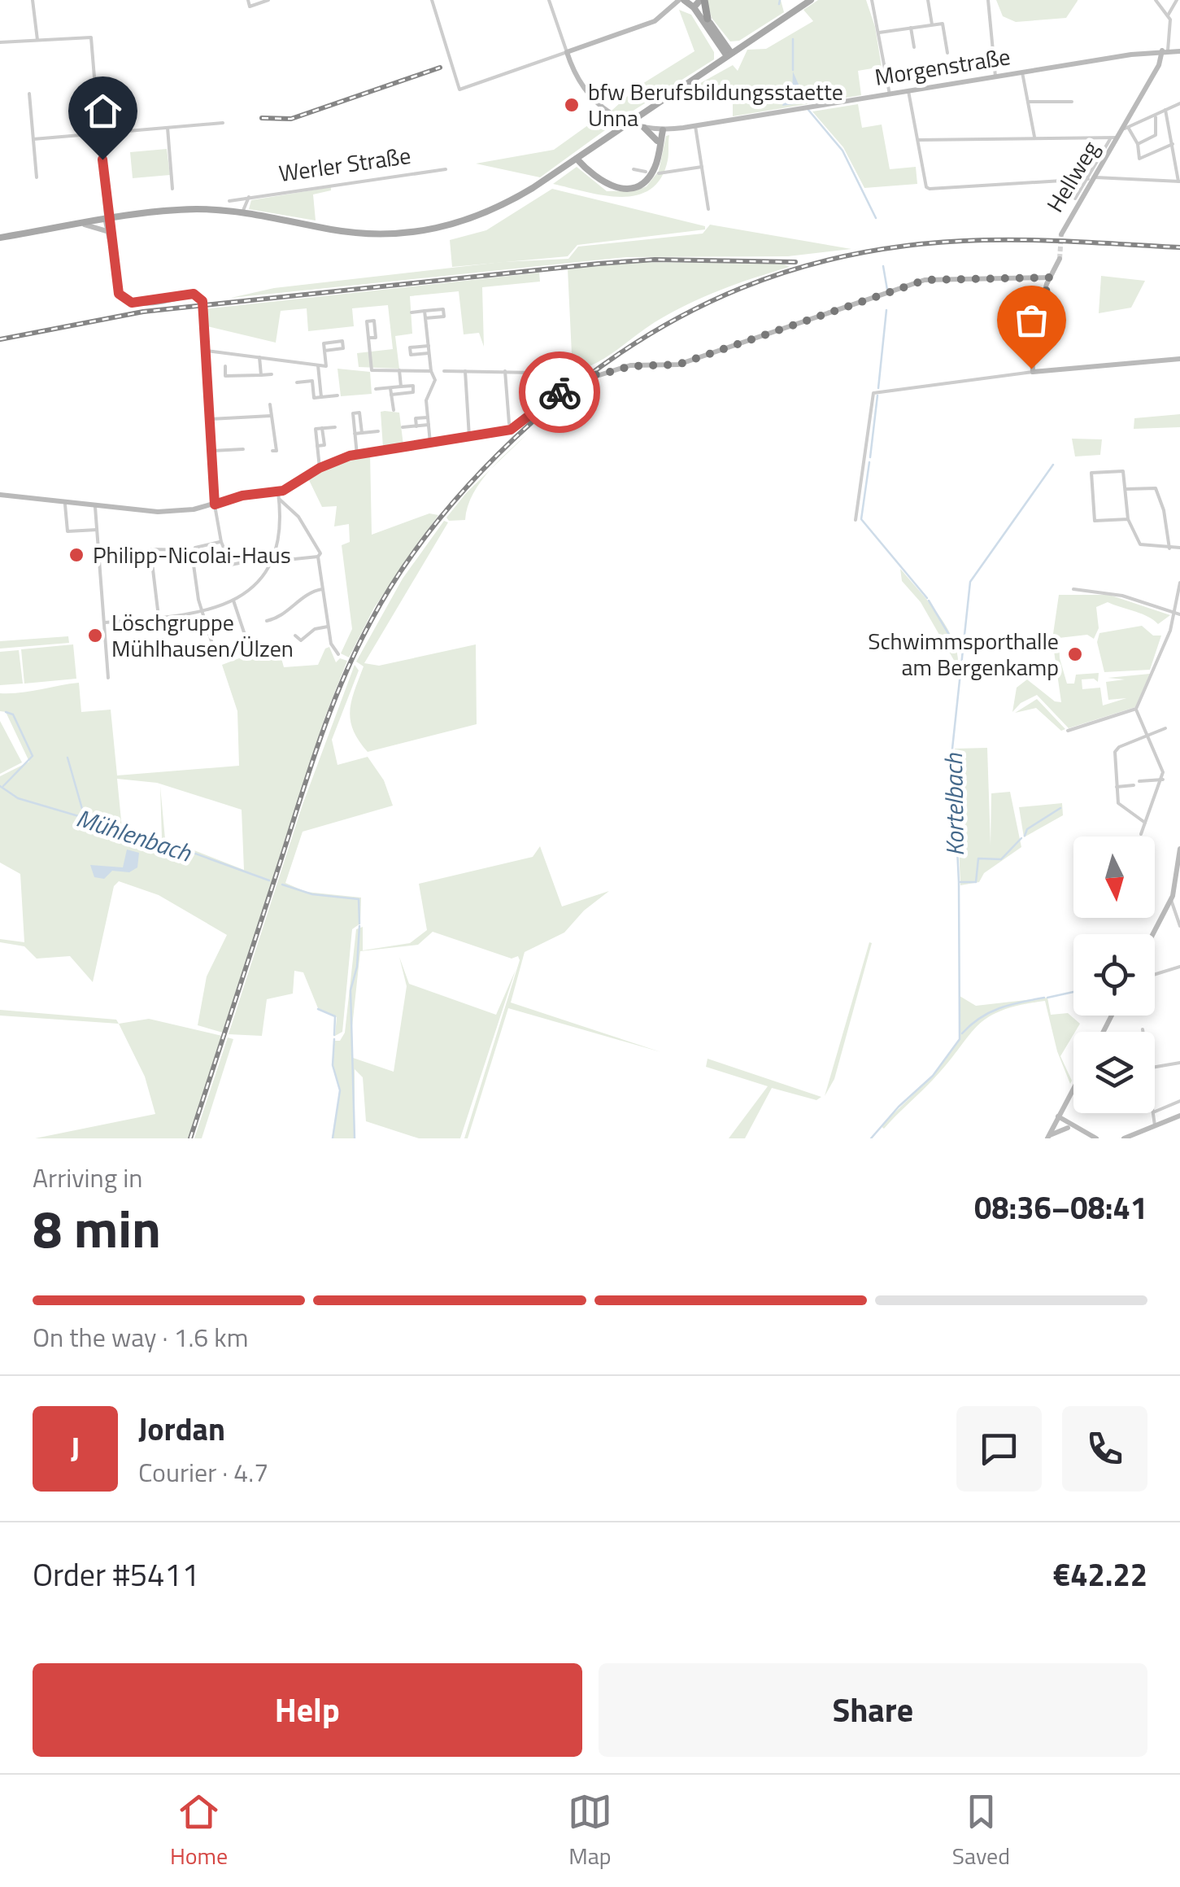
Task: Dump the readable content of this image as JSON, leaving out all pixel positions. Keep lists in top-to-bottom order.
{
  "streets": {
    "main road": ["Werler Straße"],
    "street": ["Morgenstraße", "Hellweg"]
  },
  "crossings": [
    ["Morgenstraße", "Hellweg"]
  ],
  "water": ["Kortelbach", "Mühlenbach"],
  "places": [
    "bfw Berufsbildungsstaette Unna",
    "Philipp-Nicolai-Haus",
    "Löschgruppe Mühlhausen/Ülzen",
    "Schwimmsporthalle am Bergenkamp"
  ],
  "north": "bottom",
  "page": {
    "heading": ["8 min", "Arriving in", "08:36–08:41"],
    "panel": [
      "Jordan",
      "Courier · 4.7",
      "Order #5411",
      "€42.22"
    ],
    "bar": "On the way · 1.6 km",
    "round": "J",
    "buttons": ["Help", "Share"],
    "tabs": ["Home", "Map", "Saved"]
  }
}
